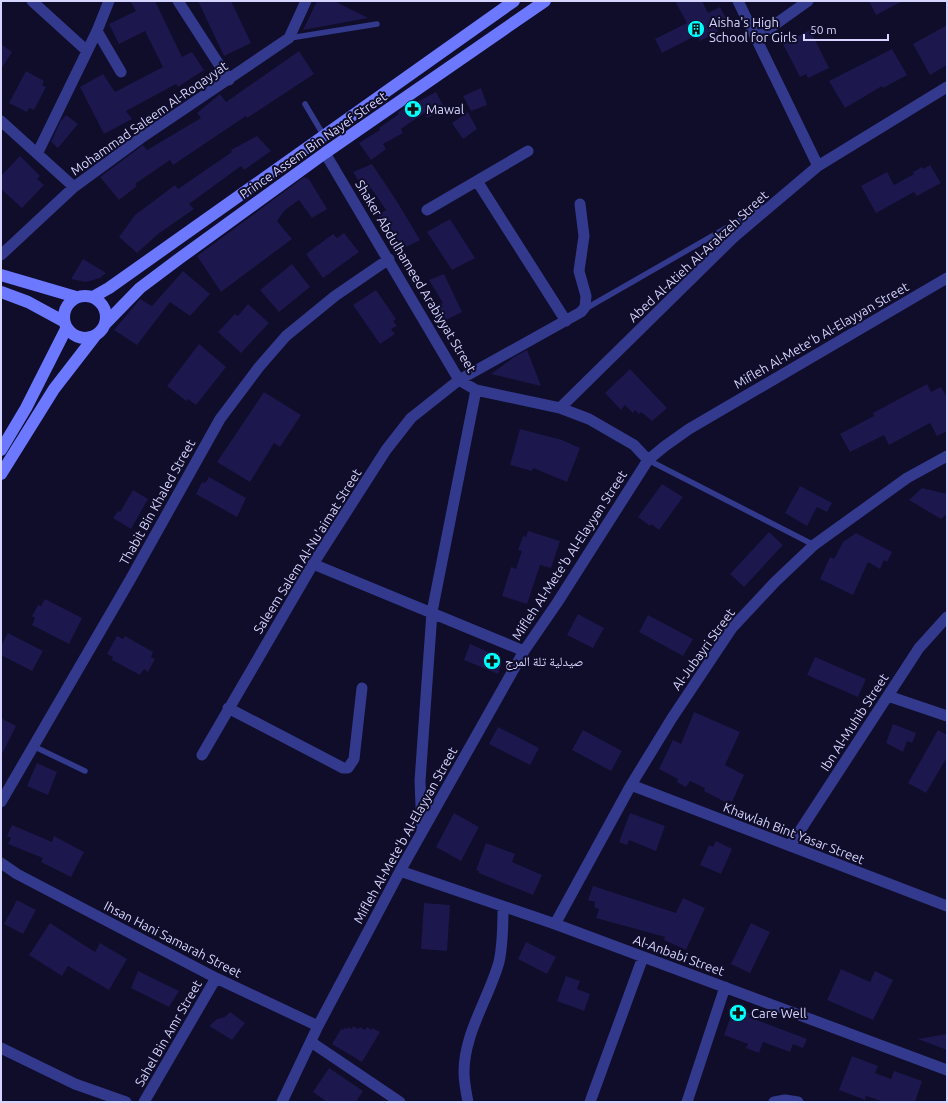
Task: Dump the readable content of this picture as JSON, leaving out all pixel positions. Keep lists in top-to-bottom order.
{
  "streets": {
    "main road": ["Prince Assem Bin Nayef Street"],
    "street": [
      "Mohammad Saleem Al-Roqayyat",
      "Abed Al-Atieh Al-Arakzeh Street",
      "Shaker Abdulhameed Arabiyyat Street",
      "Mifleh Al-Mete'b Al-Elayyan Street",
      "Thabit Bin Khaled Street",
      "Saleem Salem Al-Nu'aimat Street",
      "Al-Jubayri Street",
      "Ibn Al-Muhib Street",
      "Khawlah Bint Yasar Street",
      "Ihsan Hani Samarah Street",
      "Al-Anbabi Street",
      "Sahel Bin Amr Street"
    ]
  },
  "crossings": [
    ["Prince Assem Bin Nayef Street", "Shaker Abdulhameed Arabiyyat Street"],
    ["Abed Al-Atieh Al-Arakzeh Street", "Shaker Abdulhameed Arabiyyat Street"],
    ["Shaker Abdulhameed Arabiyyat Street", "Mifleh Al-Mete'b Al-Elayyan Street"],
    ["Shaker Abdulhameed Arabiyyat Street", "Thabit Bin Khaled Street"],
    ["Shaker Abdulhameed Arabiyyat Street", "Saleem Salem Al-Nu'aimat Street"],
    ["Mifleh Al-Mete'b Al-Elayyan Street", "Ihsan Hani Samarah Street"],
    ["Mifleh Al-Mete'b Al-Elayyan Street", "Al-Anbabi Street"],
    ["Al-Jubayri Street", "Khawlah Bint Yasar Street"],
    ["Al-Jubayri Street", "Al-Anbabi Street"],
    ["Ibn Al-Muhib Street", "Khawlah Bint Yasar Street"],
    ["Ihsan Hani Samarah Street", "Sahel Bin Amr Street"]
  ],
  "places": {
    "building": ["Aisha's High School for Girls"],
    "pharmacy": ["Mawal", "صيدلية تلة المرج", "Care Well"]
  },
  "scale_bar": "50 m"
}
